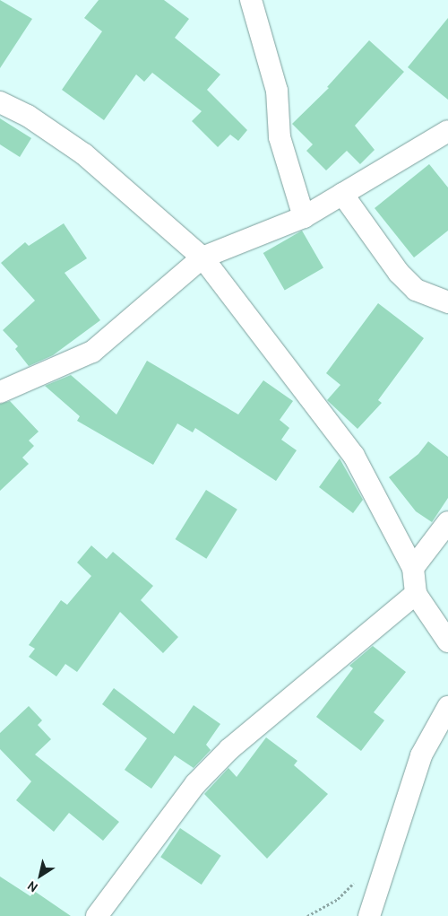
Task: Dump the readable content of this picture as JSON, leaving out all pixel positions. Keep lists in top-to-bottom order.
{
  "north": "bottom left"
}
